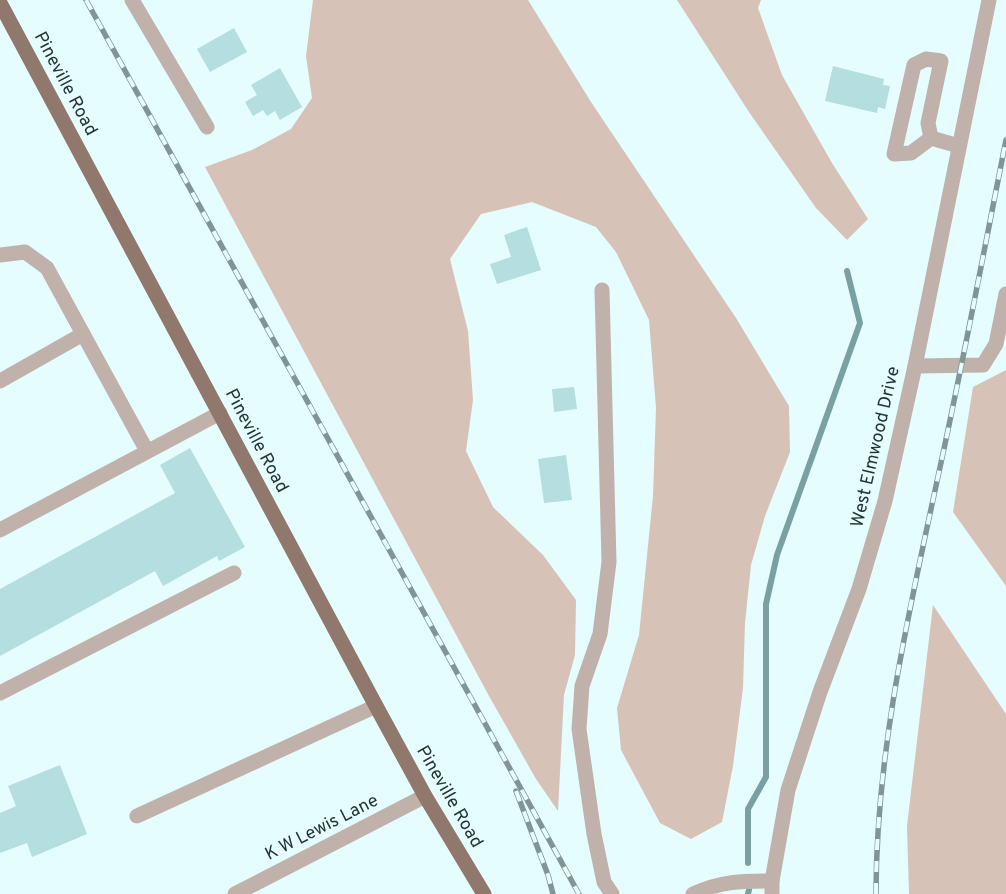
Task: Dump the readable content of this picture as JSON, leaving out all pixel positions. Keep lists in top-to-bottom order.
{
  "streets": {
    "main road": ["Pineville Road"],
    "street": ["West Elmwood Drive", "K W Lewis Lane"]
  },
  "crossings": [
    ["Pineville Road", "K W Lewis Lane"]
  ]
}
